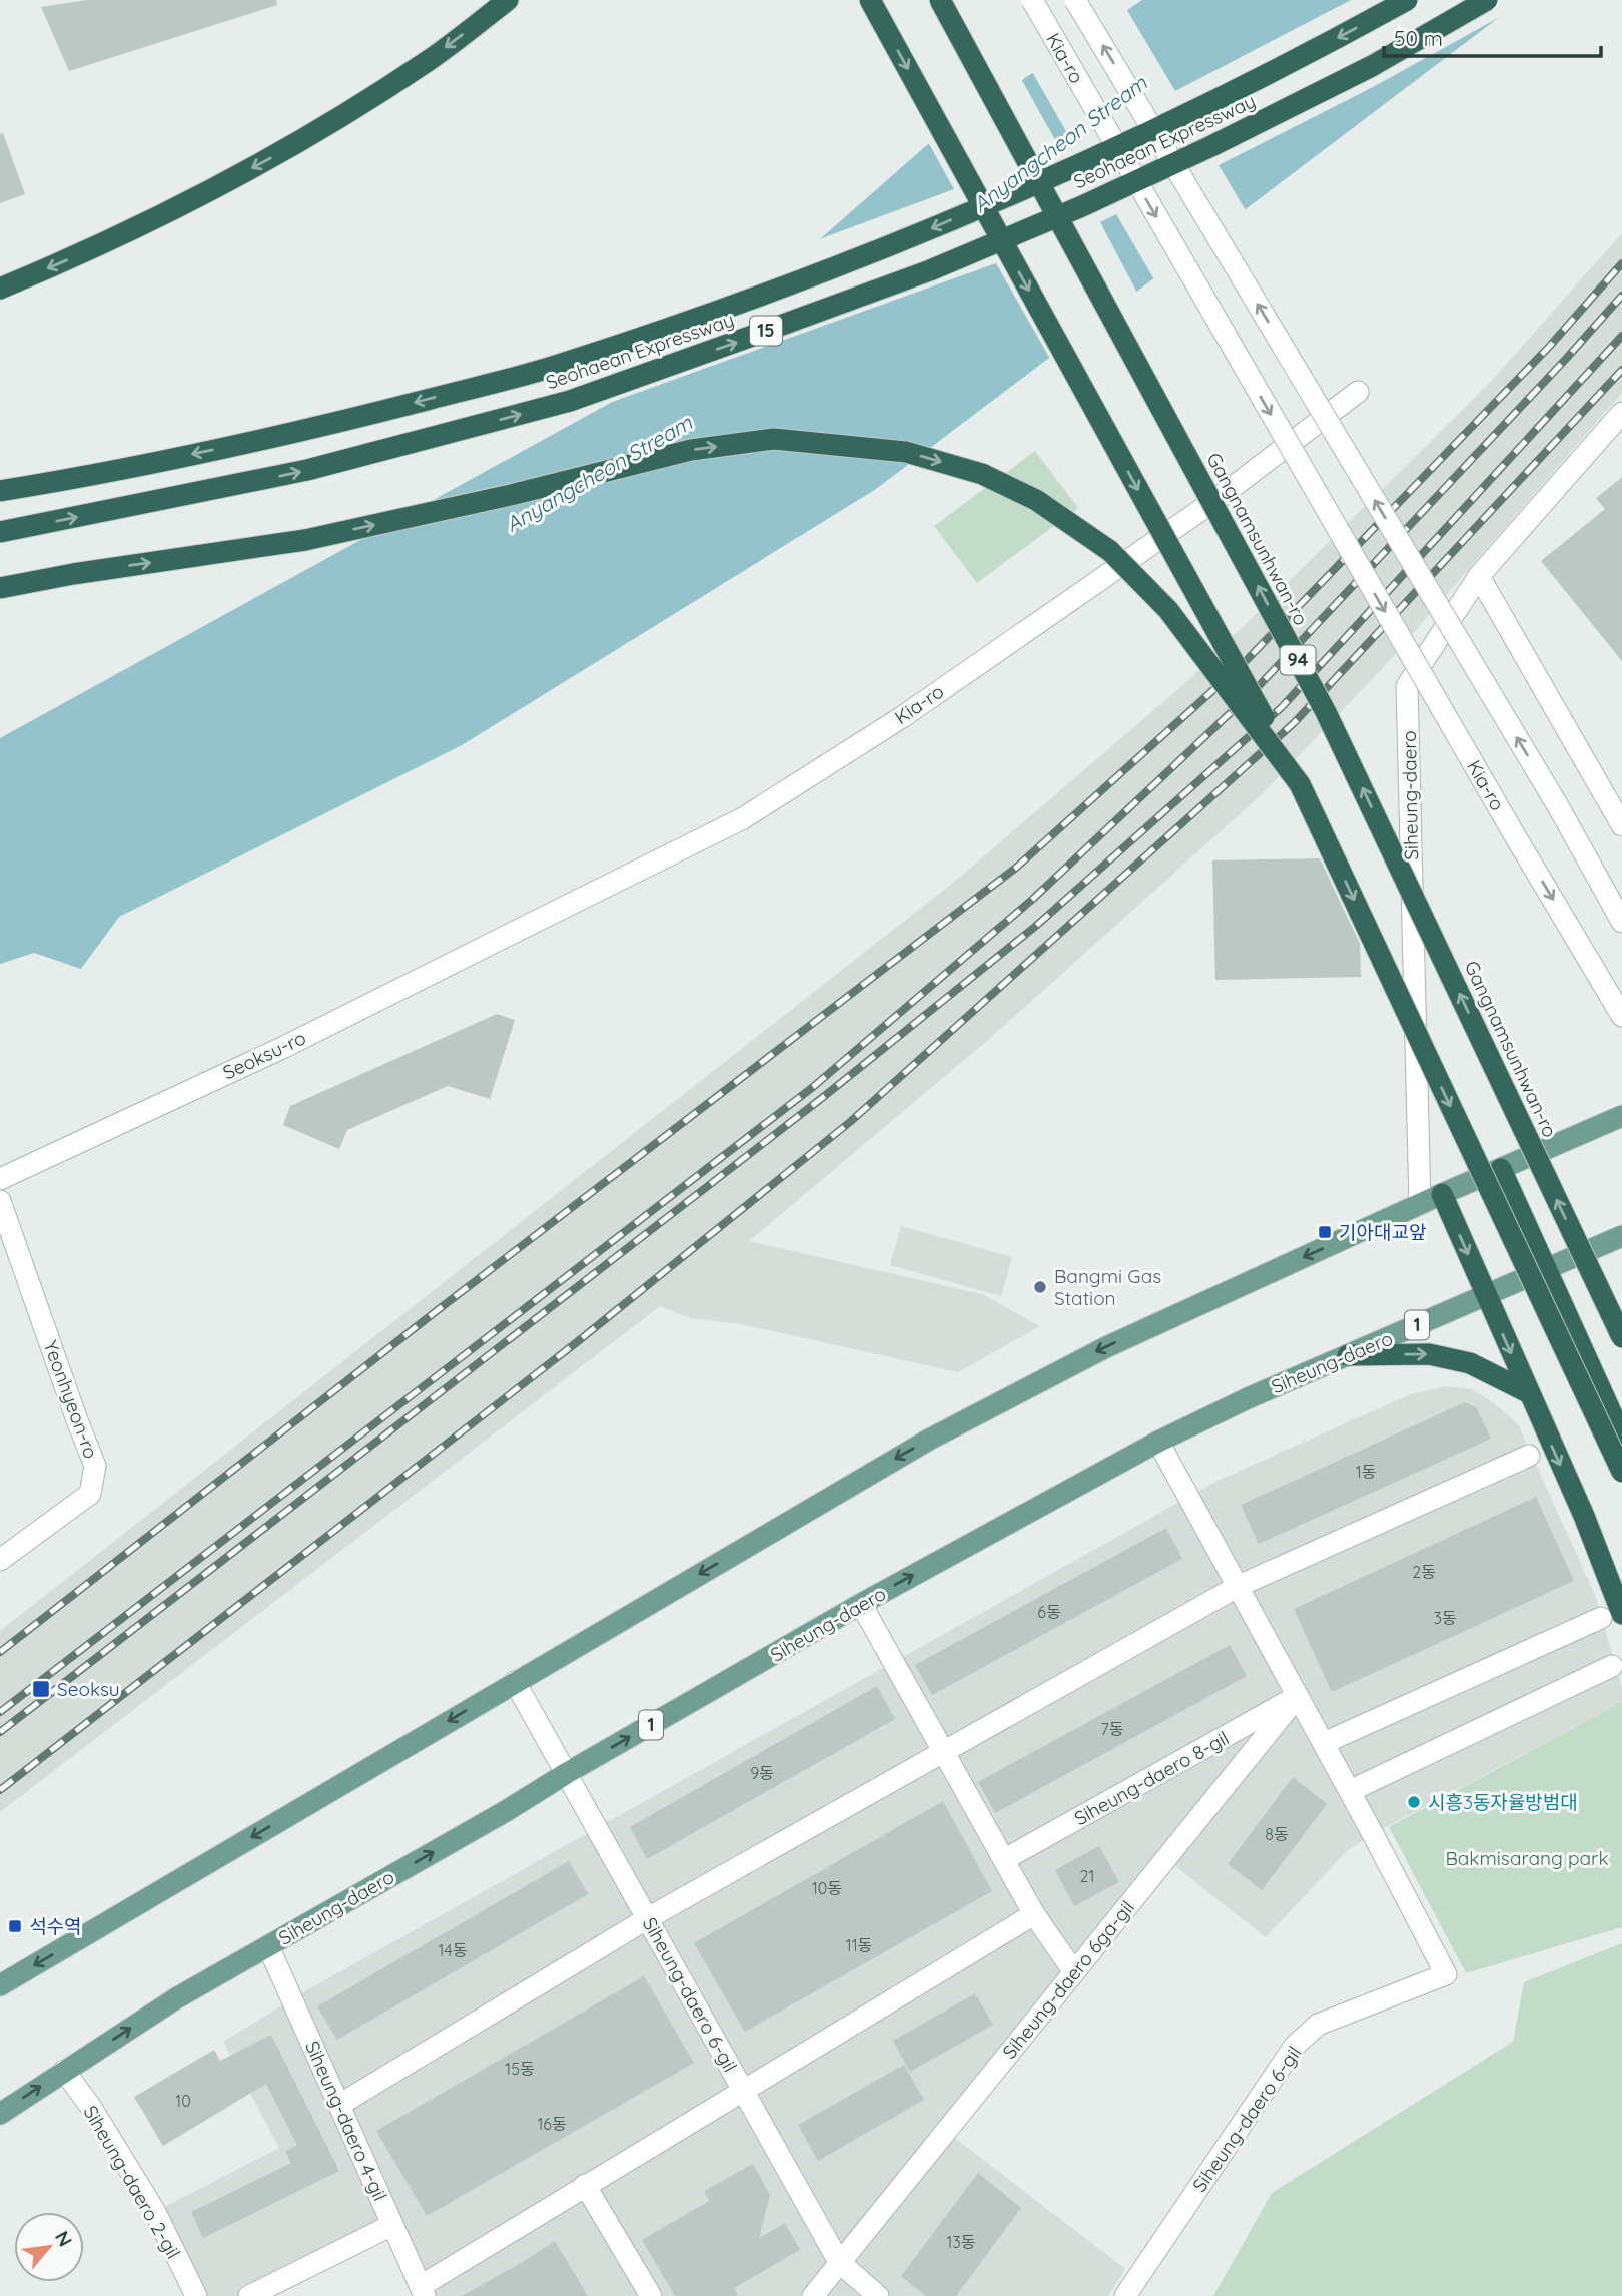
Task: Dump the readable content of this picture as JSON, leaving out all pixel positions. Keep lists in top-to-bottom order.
{
  "streets": {
    "highway": [
      "Seohaean Expressway",
      "15",
      "Gangnamsunhwan-ro",
      "94"
    ],
    "main road": ["Siheung-daero", "1"],
    "street": [
      "Kia-ro",
      "Seoksu-ro",
      "Yeonhyeon-ro",
      "Siheung-daero 8-gil",
      "Siheung-daero 6ga-gil",
      "Siheung-daero 6-gil",
      "Siheung-daero 4-gil",
      "Siheung-daero 2-gil"
    ]
  },
  "crossings": [
    ["Kia-ro", "Seoksu-ro"],
    ["Siheung-daero", "1"],
    ["Siheung-daero", "Siheung-daero 6-gil"],
    ["Siheung-daero", "Siheung-daero 4-gil"],
    ["Siheung-daero", "Siheung-daero 2-gil"],
    ["1", "Siheung-daero 2-gil"],
    ["Siheung-daero 8-gil", "Siheung-daero 6ga-gil"],
    ["Siheung-daero 6ga-gil", "Siheung-daero 6-gil"]
  ],
  "water": ["Anyangcheon Stream"],
  "parks": ["Bakmisarang park"],
  "places": {
    "transit": ["기아대교앞", "Seoksu", "석수역"],
    "other": ["Bangmi Gas Station", "시흥3동자율방범대"]
  },
  "house_numbers": [
    "1동",
    "2동",
    "6동",
    "3동",
    "7동",
    "9동",
    "8동",
    "21",
    "10동",
    "11동",
    "14동",
    "15동",
    "10",
    "16동",
    "13동"
  ],
  "scale_bar": "50 m",
  "north": "top right"
}
